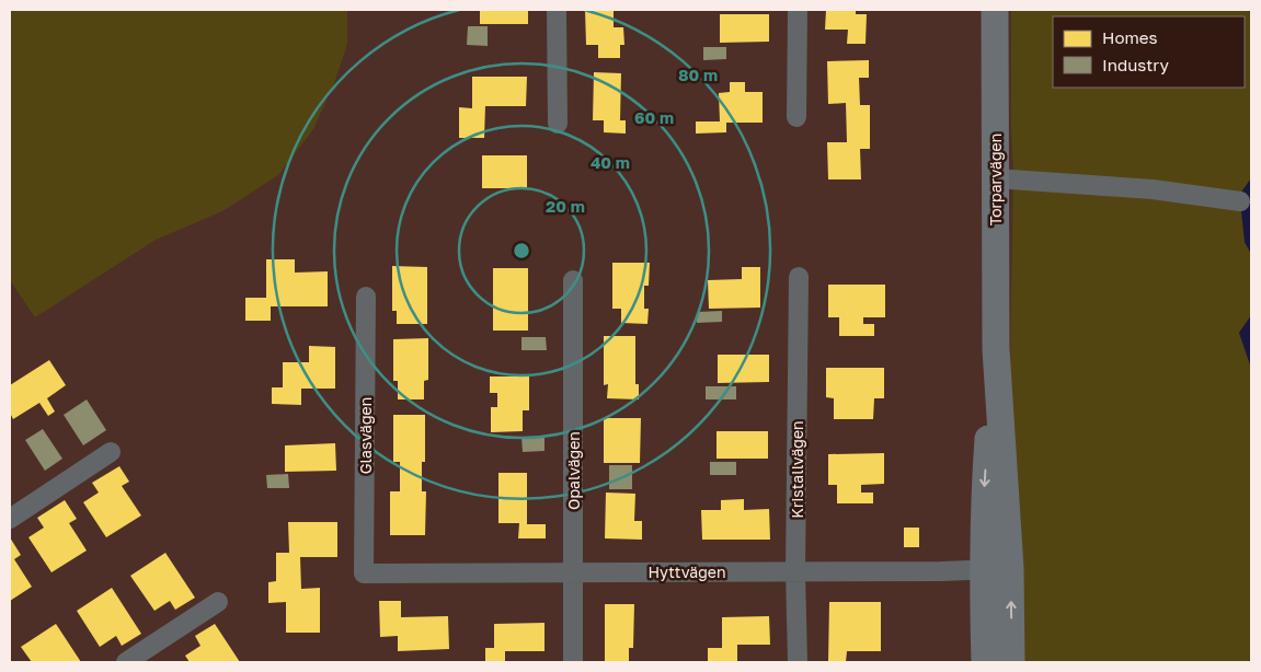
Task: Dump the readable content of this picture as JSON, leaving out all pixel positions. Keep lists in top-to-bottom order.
{
  "streets": {
    "street": [
      "Torparvägen",
      "Glasvägen",
      "Kristallvägen",
      "Opalvägen",
      "Hyttvägen"
    ]
  },
  "crossings": [
    ["Torparvägen", "Hyttvägen"],
    ["Glasvägen", "Hyttvägen"],
    ["Kristallvägen", "Hyttvägen"],
    ["Opalvägen", "Hyttvägen"]
  ],
  "legend": ["Homes", "Industry"],
  "rings": [
    "80 m",
    "60 m",
    "40 m",
    "20 m"
  ]
}
